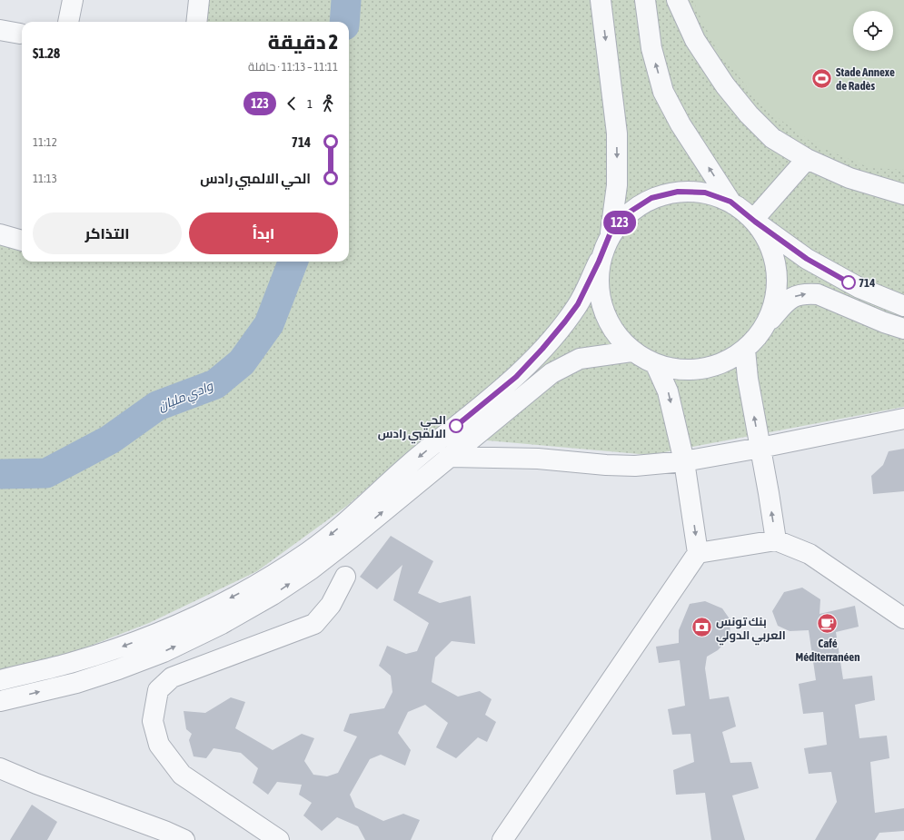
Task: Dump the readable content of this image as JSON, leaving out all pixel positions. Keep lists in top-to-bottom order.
{
  "water": ["وادي مليان"],
  "places": {
    "sports": ["Stade Annexe de Radès"],
    "other": ["714", "الحي الالمبي رادس"],
    "cafe": ["Café Méditerranéen"],
    "bank": ["بنك تونس العربي الدولي"]
  },
  "lines": ["bus line 123"],
  "page": {
    "on_map": "123",
    "heading": ["2 دقيقة", "11:11 – 11:13 · حافلة", "$1.28"],
    "legs": ["1", "123"],
    "list": [
      {
        "name": "714",
        "value": "11:12"
      },
      {
        "name": "الحي الالمبي رادس",
        "value": "11:13"
      }
    ],
    "buttons": ["ابدأ", "التذاكر"]
  }
}
